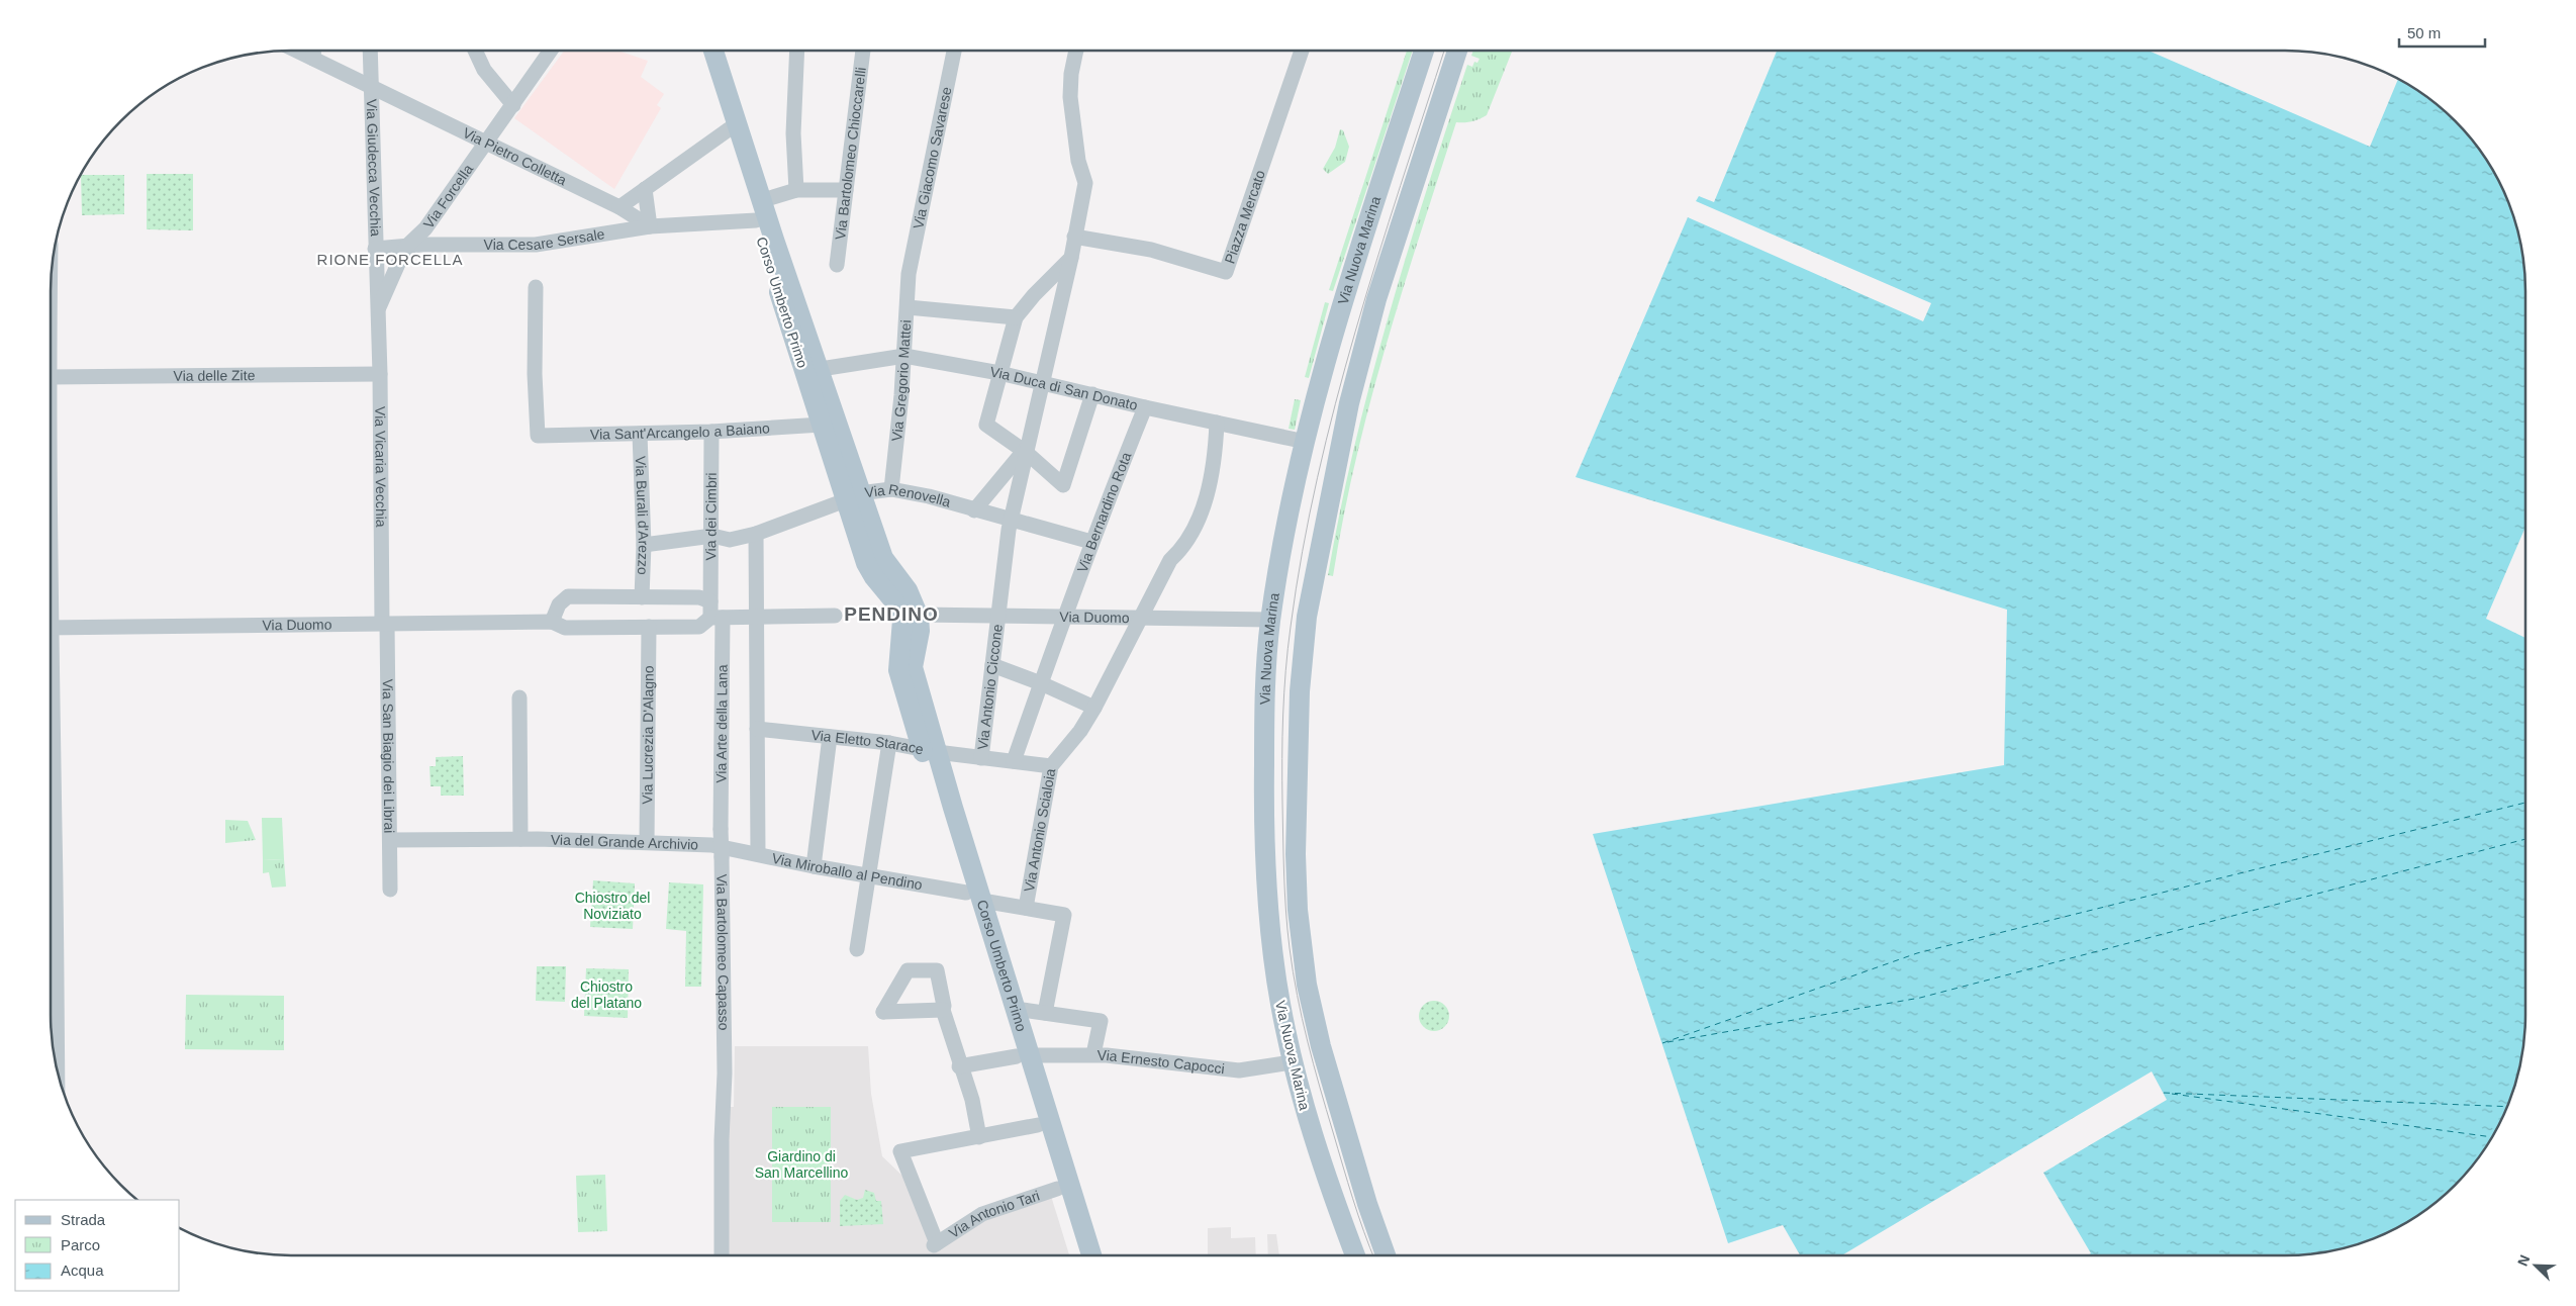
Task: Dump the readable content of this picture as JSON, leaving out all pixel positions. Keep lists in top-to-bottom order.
{
  "streets": {
    "main road": ["Via Nuova Marina", "Corso Umberto Primo"],
    "street": [
      "Via Bartolomeo Chioccarelli",
      "Via Pietro Colletta",
      "Via Giacomo Savarese",
      "Via Giudecca Vecchia",
      "Via Forcella",
      "Piazza Mercato",
      "Via Cesare Sersale",
      "Via delle Zite",
      "Via Gregorio Mattei",
      "Via Duca di San Donato",
      "Via Sant'Arcangelo a Baiano",
      "Via Vicaria Vecchia",
      "Via Renovella",
      "Via Bernardino Rota",
      "Via Burali d'Arezzo",
      "Via dei Cimbri",
      "Via Duomo",
      "Via Antonio Ciccone",
      "Via Arte della Lana",
      "Via Lucrezia D'Alagno",
      "Via Eletto Starace",
      "Via San Biagio dei Librai",
      "Via Antonio Scialoia",
      "Via del Grande Archivio",
      "Via Miroballo al Pendino",
      "Via Bartolomeo Capasso",
      "Via Ernesto Capocci",
      "Via Antonio Tari"
    ]
  },
  "crossings": [
    ["Via Pietro Colletta", "Via Giudecca Vecchia"],
    ["Via Pietro Colletta", "Via Forcella"],
    ["Via Pietro Colletta", "Via Cesare Sersale"],
    ["Via Giacomo Savarese", "Via Gregorio Mattei"],
    ["Via Giudecca Vecchia", "Via Cesare Sersale"],
    ["Via Giudecca Vecchia", "Via Vicaria Vecchia"],
    ["Via Forcella", "Via Cesare Sersale"],
    ["Via Nuova Marina", "Via Duca di San Donato"],
    ["Via Nuova Marina", "Via Duomo"],
    ["Via Nuova Marina", "Via Ernesto Capocci"],
    ["Corso Umberto Primo", "Via Duca di San Donato"],
    ["Corso Umberto Primo", "Via Sant'Arcangelo a Baiano"],
    ["Corso Umberto Primo", "Via Renovella"],
    ["Corso Umberto Primo", "Via Eletto Starace"],
    ["Corso Umberto Primo", "Via Miroballo al Pendino"],
    ["Corso Umberto Primo", "Via Ernesto Capocci"],
    ["Corso Umberto Primo", "Via Antonio Tari"],
    ["Via delle Zite", "Via Vicaria Vecchia"],
    ["Via Gregorio Mattei", "Via Duca di San Donato"],
    ["Via Gregorio Mattei", "Via Renovella"],
    ["Via Duca di San Donato", "Via Bernardino Rota"],
    ["Via Duca di San Donato", "Via Antonio Ciccone"],
    ["Via Duca di San Donato", "Via Antonio Scialoia"],
    ["Via Sant'Arcangelo a Baiano", "Via Burali d'Arezzo"],
    ["Via Sant'Arcangelo a Baiano", "Via dei Cimbri"],
    ["Via Vicaria Vecchia", "Via Duomo"],
    ["Via Vicaria Vecchia", "Via San Biagio dei Librai"],
    ["Via Renovella", "Via Burali d'Arezzo"],
    ["Via Renovella", "Via dei Cimbri"],
    ["Via Renovella", "Via Antonio Ciccone"],
    ["Via Bernardino Rota", "Via Duomo"],
    ["Via Bernardino Rota", "Via Eletto Starace"],
    ["Via Duomo", "Via Antonio Ciccone"],
    ["Via Duomo", "Via Arte della Lana"],
    ["Via Duomo", "Via Lucrezia D'Alagno"],
    ["Via Duomo", "Via San Biagio dei Librai"],
    ["Via Duomo", "Via Antonio Scialoia"],
    ["Via Antonio Ciccone", "Via Eletto Starace"],
    ["Via Arte della Lana", "Via Bartolomeo Capasso"],
    ["Via Lucrezia D'Alagno", "Via del Grande Archivio"],
    ["Via Eletto Starace", "Via Antonio Scialoia"],
    ["Via San Biagio dei Librai", "Via del Grande Archivio"],
    ["Via Antonio Scialoia", "Via Miroballo al Pendino"],
    ["Via del Grande Archivio", "Via Miroballo al Pendino"],
    ["Via del Grande Archivio", "Via Bartolomeo Capasso"],
    ["Via Miroballo al Pendino", "Via Bartolomeo Capasso"]
  ],
  "districts": ["RIONE FORCELLA", "PENDINO"],
  "parks": ["Chiostro del Noviziato", "Chiostro del Platano", "Giardino di San Marcellino"],
  "legend": ["Strada", "Parco", "Acqua"],
  "scale_bar": "50 m",
  "north": "top left"
}
